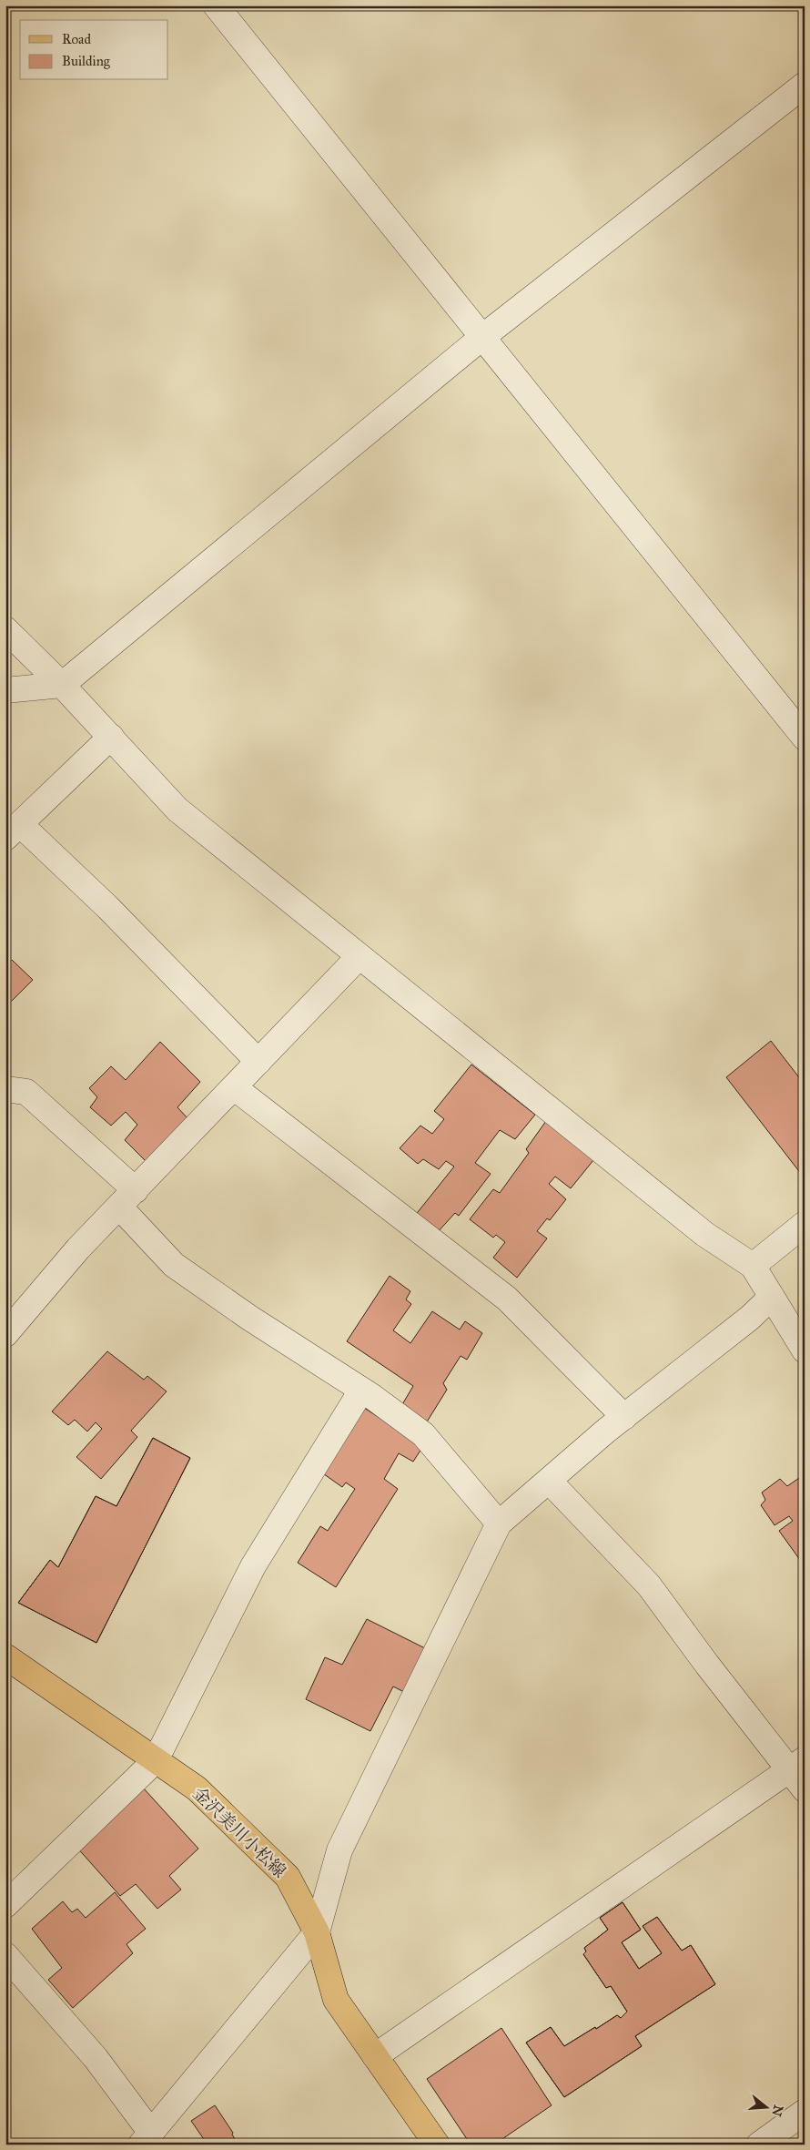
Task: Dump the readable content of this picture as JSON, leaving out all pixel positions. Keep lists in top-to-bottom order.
{
  "streets": {
    "main road": ["金沢美川小松線"]
  },
  "legend": ["Road", "Building"],
  "north": "right"
}
